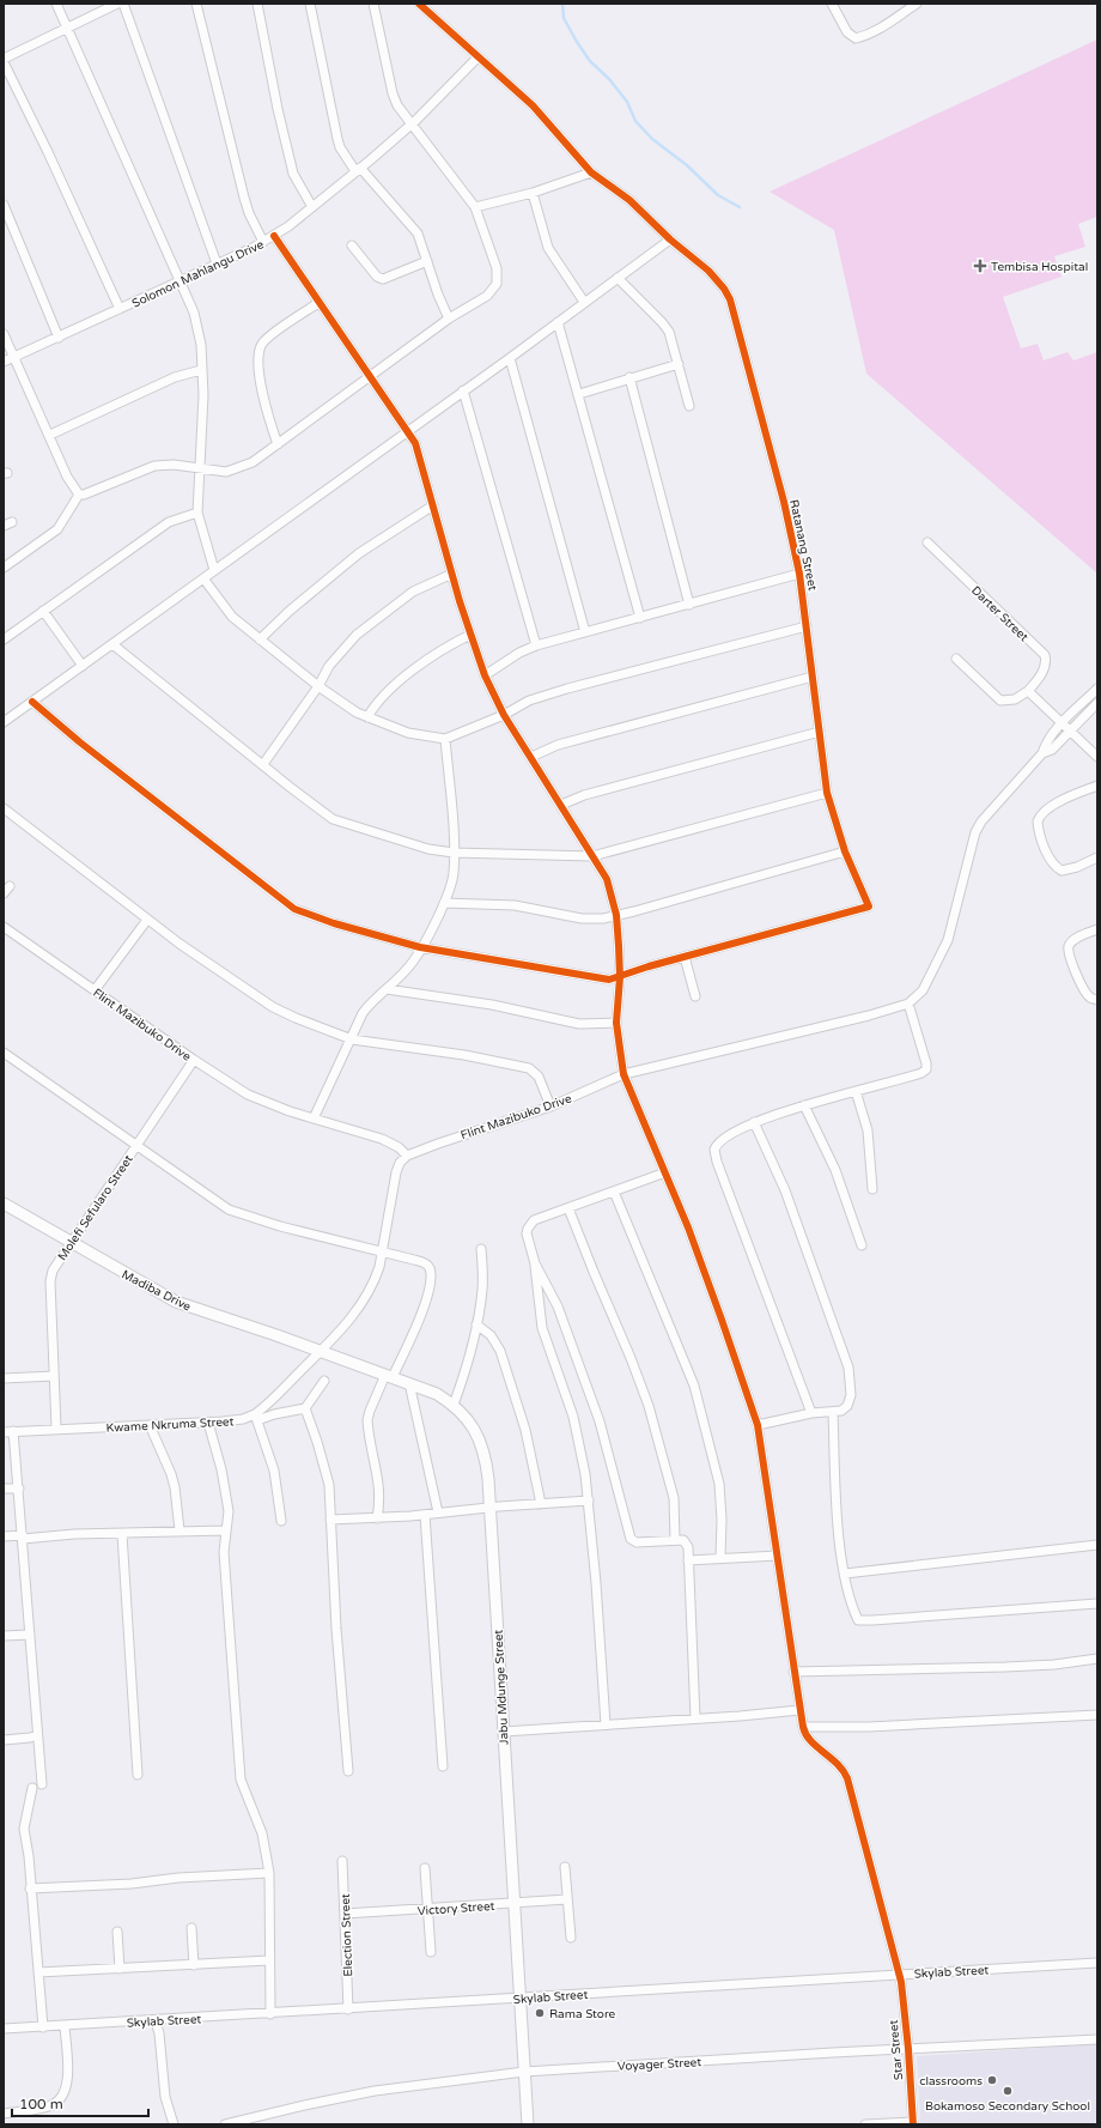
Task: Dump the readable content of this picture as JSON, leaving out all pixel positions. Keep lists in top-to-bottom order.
{
  "streets": {
    "street": [
      "Solomon Mahlangu Drive",
      "Ratanang Street",
      "Darter Street",
      "Flint Mazibuko Drive",
      "Molefi Sefularo Street",
      "Madiba Drive",
      "Kwame Nkruma Street",
      "Jabu Mdunge Street",
      "Victory Street",
      "Election Street",
      "Skylab Street",
      "Star Street",
      "Voyager Street"
    ]
  },
  "crossings": [
    ["Solomon Mahlangu Drive", "Ratanang Street"],
    ["Flint Mazibuko Drive", "Molefi Sefularo Street"],
    ["Flint Mazibuko Drive", "Kwame Nkruma Street"],
    ["Molefi Sefularo Street", "Madiba Drive"],
    ["Molefi Sefularo Street", "Kwame Nkruma Street"],
    ["Madiba Drive", "Kwame Nkruma Street"],
    ["Madiba Drive", "Jabu Mdunge Street"],
    ["Kwame Nkruma Street", "Jabu Mdunge Street"],
    ["Jabu Mdunge Street", "Victory Street"],
    ["Jabu Mdunge Street", "Skylab Street"],
    ["Jabu Mdunge Street", "Voyager Street"],
    ["Victory Street", "Election Street"],
    ["Election Street", "Skylab Street"],
    ["Skylab Street", "Star Street"],
    ["Star Street", "Voyager Street"]
  ],
  "places": {
    "health": ["Tembisa Hospital"],
    "other": ["Rama Store", "classrooms", "Bokamoso Secondary School"]
  },
  "scale_bar": "100 m"
}
